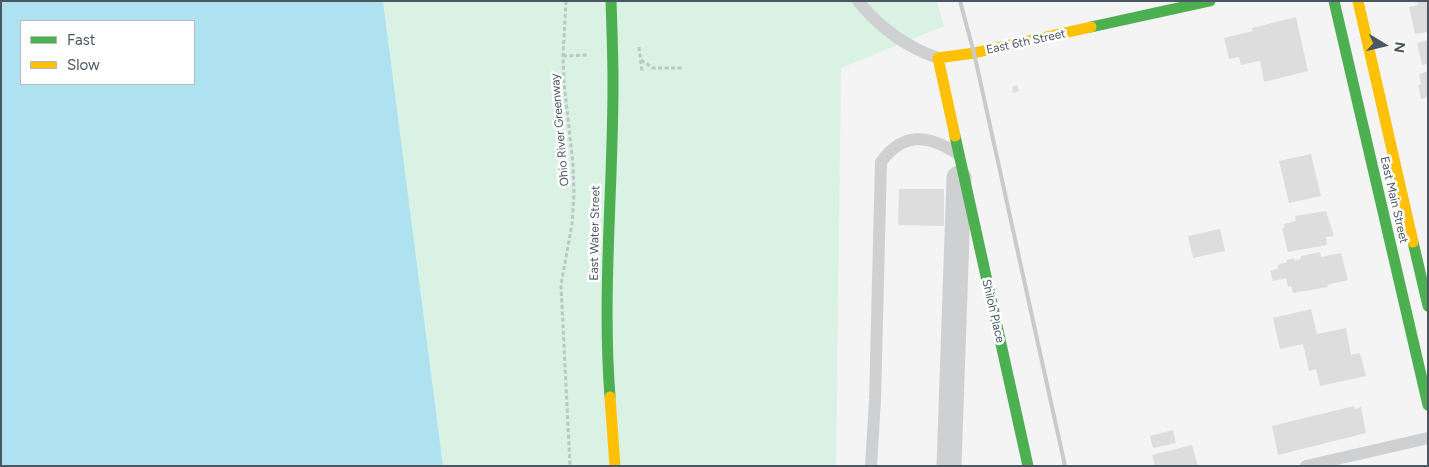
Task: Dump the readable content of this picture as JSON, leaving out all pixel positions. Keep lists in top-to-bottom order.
{
  "streets": {
    "street": [
      "East 6th Street",
      "East Main Street",
      "East Water Street",
      "Shiloh Place"
    ],
    "path": ["Ohio River Greenway"]
  },
  "crossings": [
    ["East 6th Street", "Shiloh Place"]
  ],
  "legend": ["Fast", "Slow"],
  "north": "right"
}
